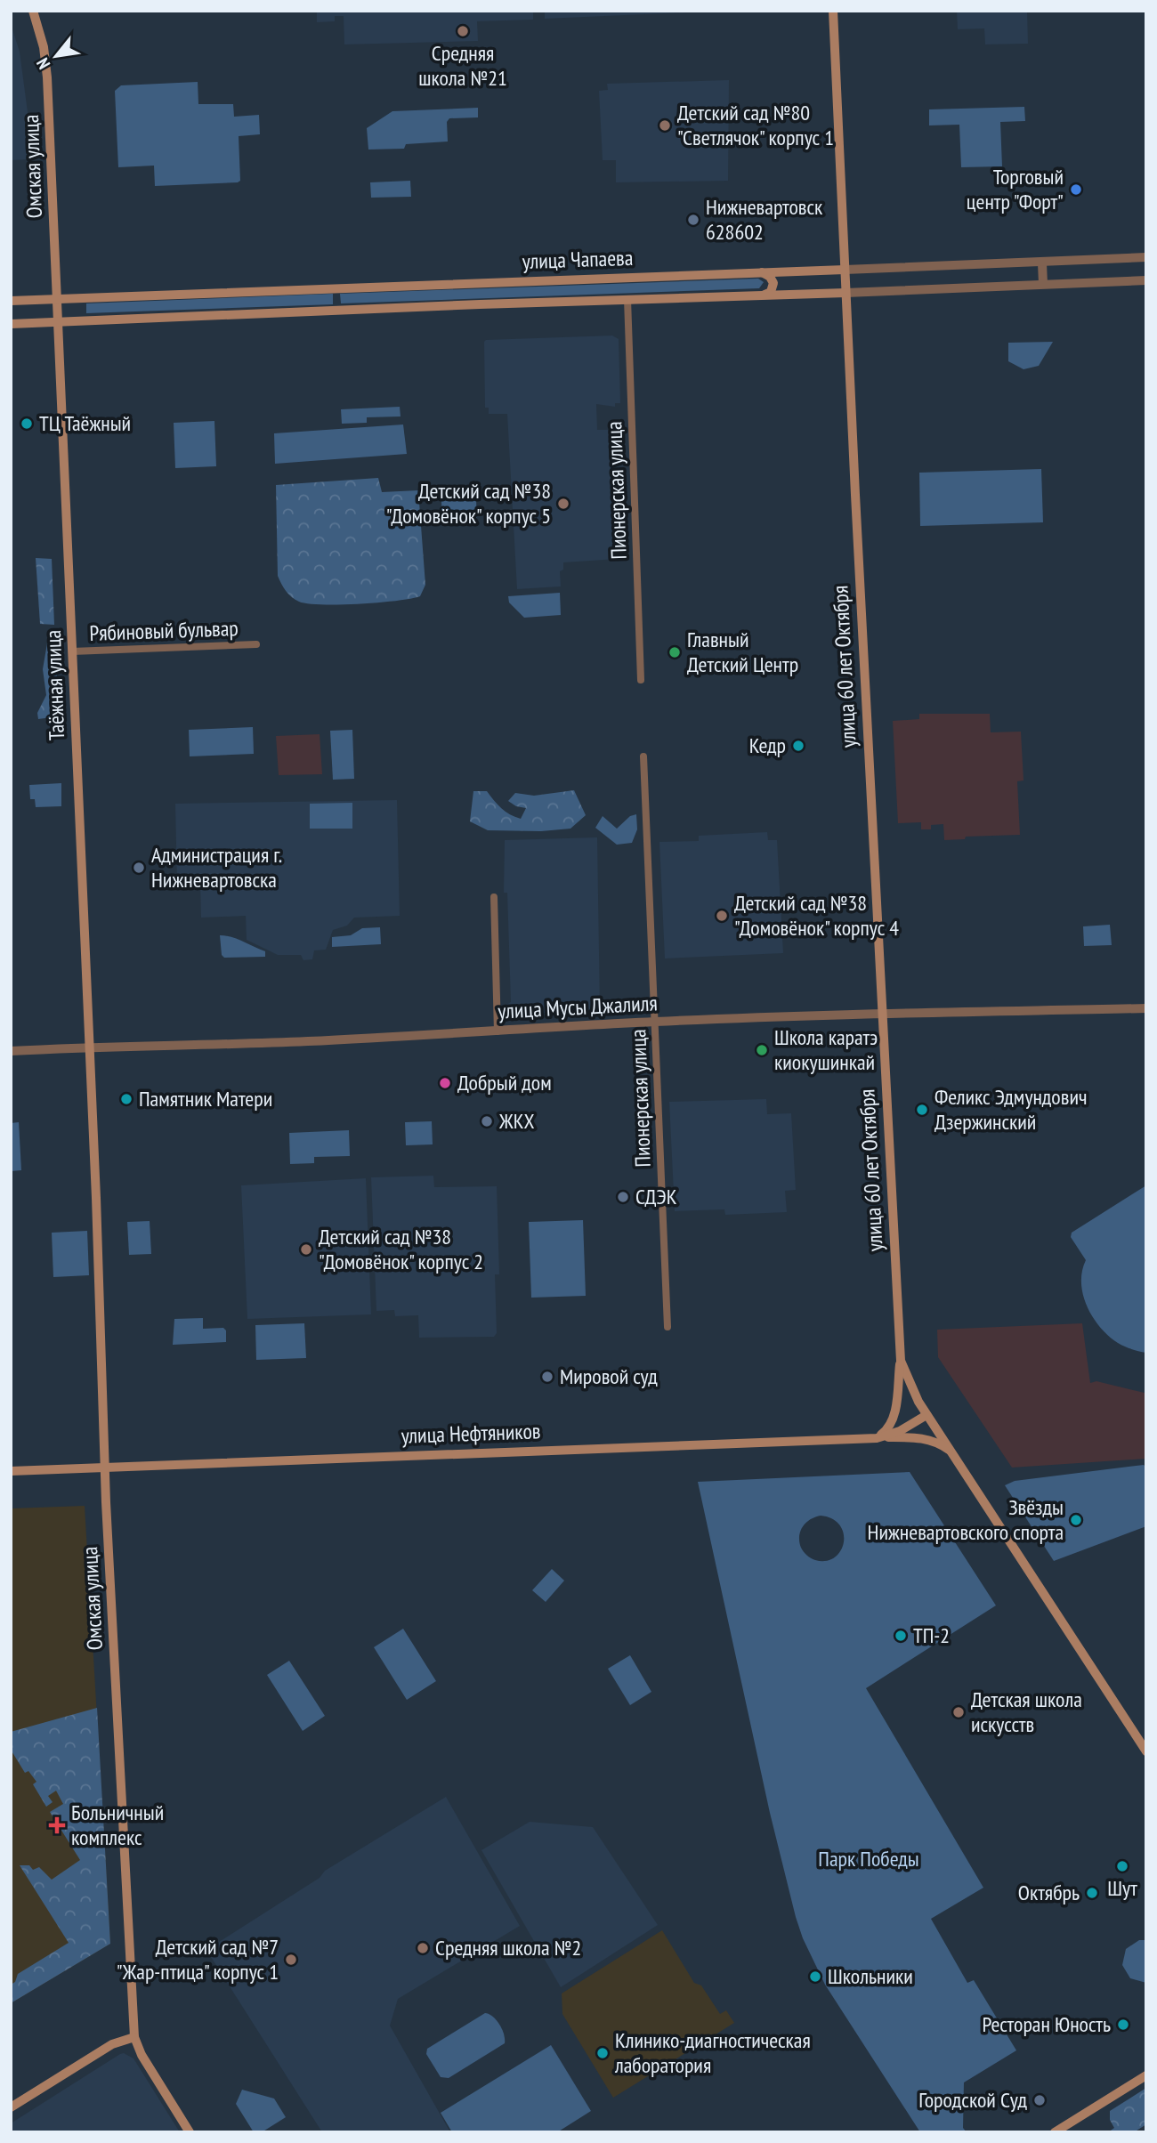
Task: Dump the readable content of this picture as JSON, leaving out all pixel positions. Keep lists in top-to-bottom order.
{
  "streets": {
    "main road": [
      "Омская улица",
      "улица Чапаева",
      "улица 60 лет Октября",
      "Таёжная улица",
      "улица Нефтяников"
    ],
    "street": ["Пионерская улица", "Рябиновый бульвар", "улица Мусы Джалиля"]
  },
  "crossings": [
    ["Омская улица", "улица Чапаева"],
    ["Омская улица", "Таёжная улица"],
    ["Омская улица", "улица Мусы Джалиля"],
    ["Омская улица", "улица Нефтяников"],
    ["улица Чапаева", "Пионерская улица"],
    ["улица Чапаева", "улица 60 лет Октября"],
    ["улица Чапаева", "Таёжная улица"],
    ["Пионерская улица", "улица Мусы Джалиля"],
    ["Рябиновый бульвар", "Таёжная улица"],
    ["улица 60 лет Октября", "улица Мусы Джалиля"],
    ["улица 60 лет Октября", "улица Нефтяников"],
    ["Таёжная улица", "улица Мусы Джалиля"]
  ],
  "parks": ["Парк Победы"],
  "places": {
    "other": [
      "Средняя школа №21",
      "Детский сад №80 \"Светлячок\" корпус 1",
      "Торговый центр \"Форт\"",
      "Нижневартовск 628602",
      "ТЦ Таёжный",
      "Детский сад №38 \"Домовёнок\" корпус 5",
      "Главный Детский Центр",
      "Кедр",
      "Администрация г. Нижневартовска",
      "Детский сад №38 \"Домовёнок\" корпус 4",
      "Школа каратэ киокушинкай",
      "Добрый дом",
      "Памятник Матери",
      "Феликс Эдмундович Дзержинский",
      "ЖКХ",
      "СДЭК",
      "Детский сад №38 \"Домовёнок\" корпус 2",
      "Мировой суд",
      "Звёзды Нижневартовского спорта",
      "ТП-2",
      "Детская школа искусств",
      "Шут",
      "Октябрь",
      "Средняя школа №2",
      "Детский сад №7 \"Жар-птица\" корпус 1",
      "Школьники",
      "Ресторан Юность",
      "Клинико-диагностическая лаборатория",
      "Городской Суд"
    ],
    "health": ["Больничный комплекс"]
  },
  "north": "bottom left"
}
